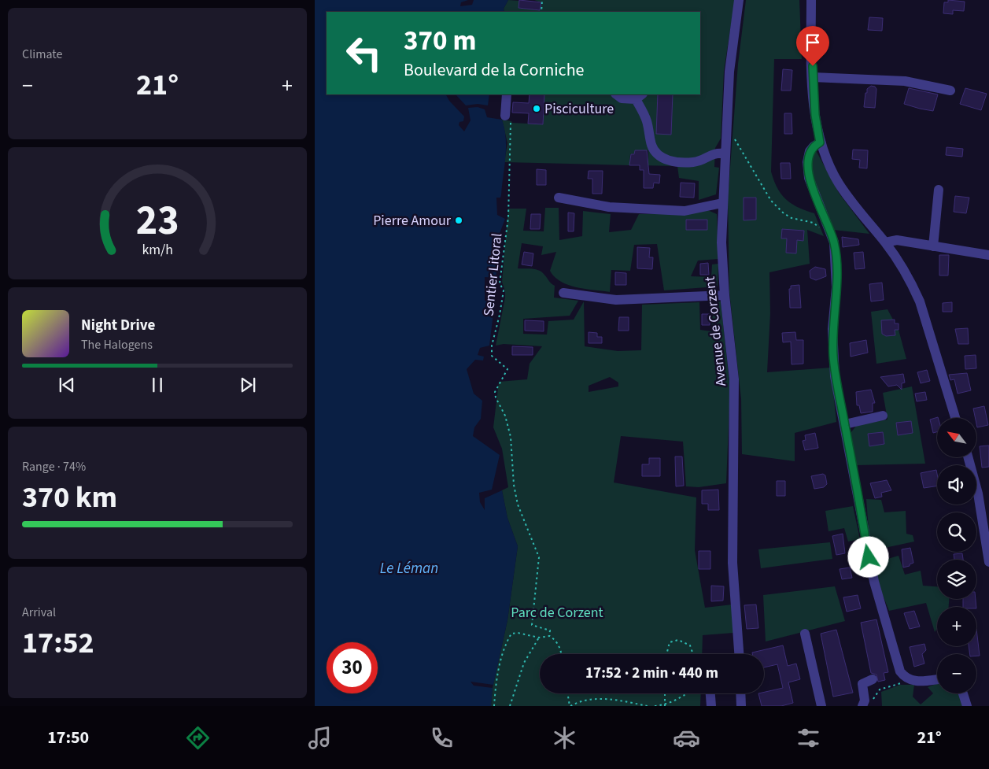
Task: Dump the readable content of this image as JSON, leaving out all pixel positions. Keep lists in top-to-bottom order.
{
  "streets": {
    "street": ["Avenue de Corzent"],
    "path": ["Sentier Litoral"]
  },
  "water": ["Le Léman"],
  "parks": ["Parc de Corzent"],
  "places": ["Pisciculture", "Pierre Amour"],
  "north": "top left",
  "page": {
    "tile": [
      "Climate",
      ["Range · 74%", "370 km"],
      ["Arrival", "17:52"]
    ],
    "turn": ["370 m", "Boulevard de la Corniche"],
    "heat": ["−", "21°", "+"],
    "song": ["Night Drive", "The Halogens"],
    "map_buttons": ["+", "−"],
    "limit": "30",
    "trip": "17:52 · 2 min · 440 m",
    "tabs": ["17:50", "21°"],
    "gauge": ["23", "km/h"]
  }
}
